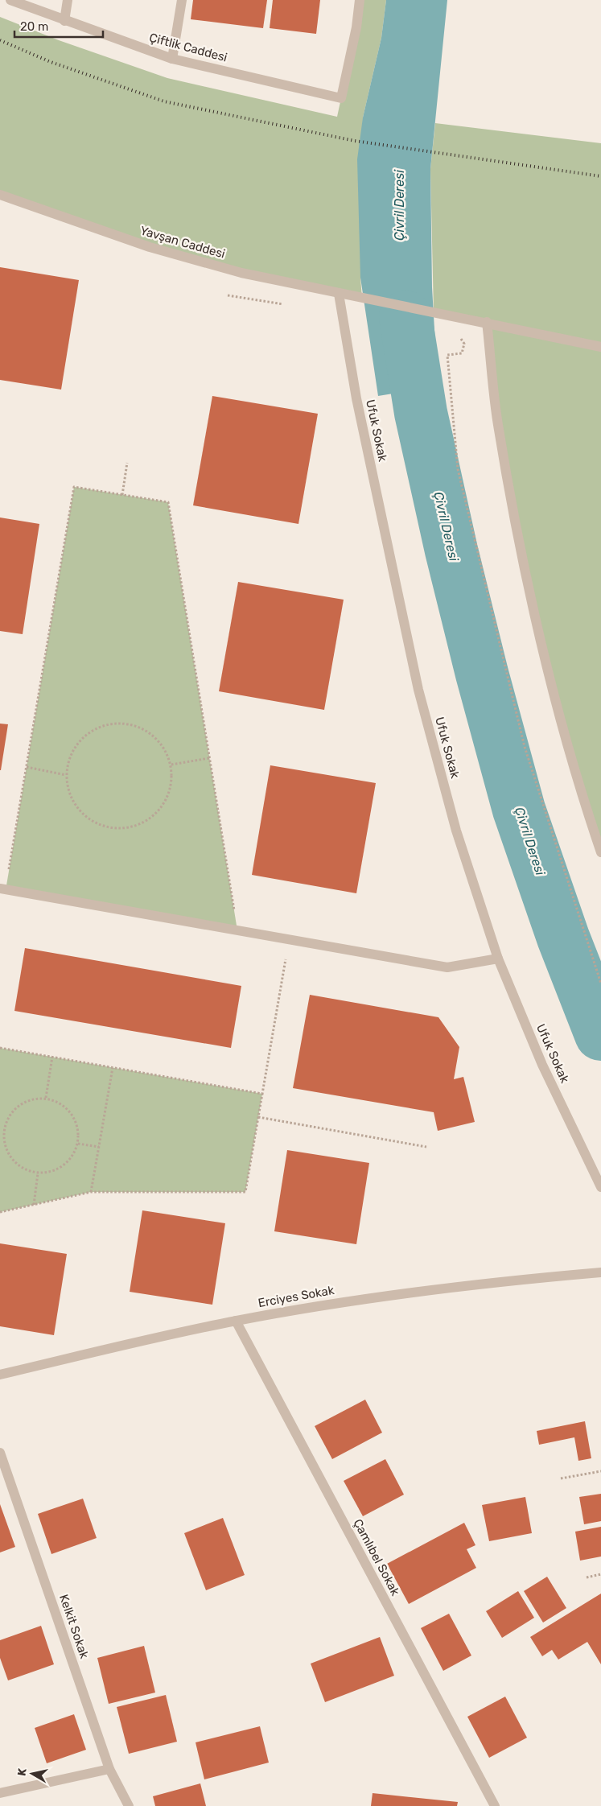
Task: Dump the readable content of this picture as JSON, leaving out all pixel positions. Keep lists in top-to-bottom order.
{
  "streets": {
    "street": [
      "Çiftlik Caddesi",
      "Yavşan Caddesi",
      "Ufuk Sokak",
      "Erciyes Sokak",
      "Çamlıbel Sokak",
      "Kelkit Sokak"
    ]
  },
  "crossings": [
    ["Yavşan Caddesi", "Ufuk Sokak"],
    ["Erciyes Sokak", "Çamlıbel Sokak"]
  ],
  "water": ["Çivril Deresi"],
  "scale_bar": "20 m",
  "north": "left"
}
